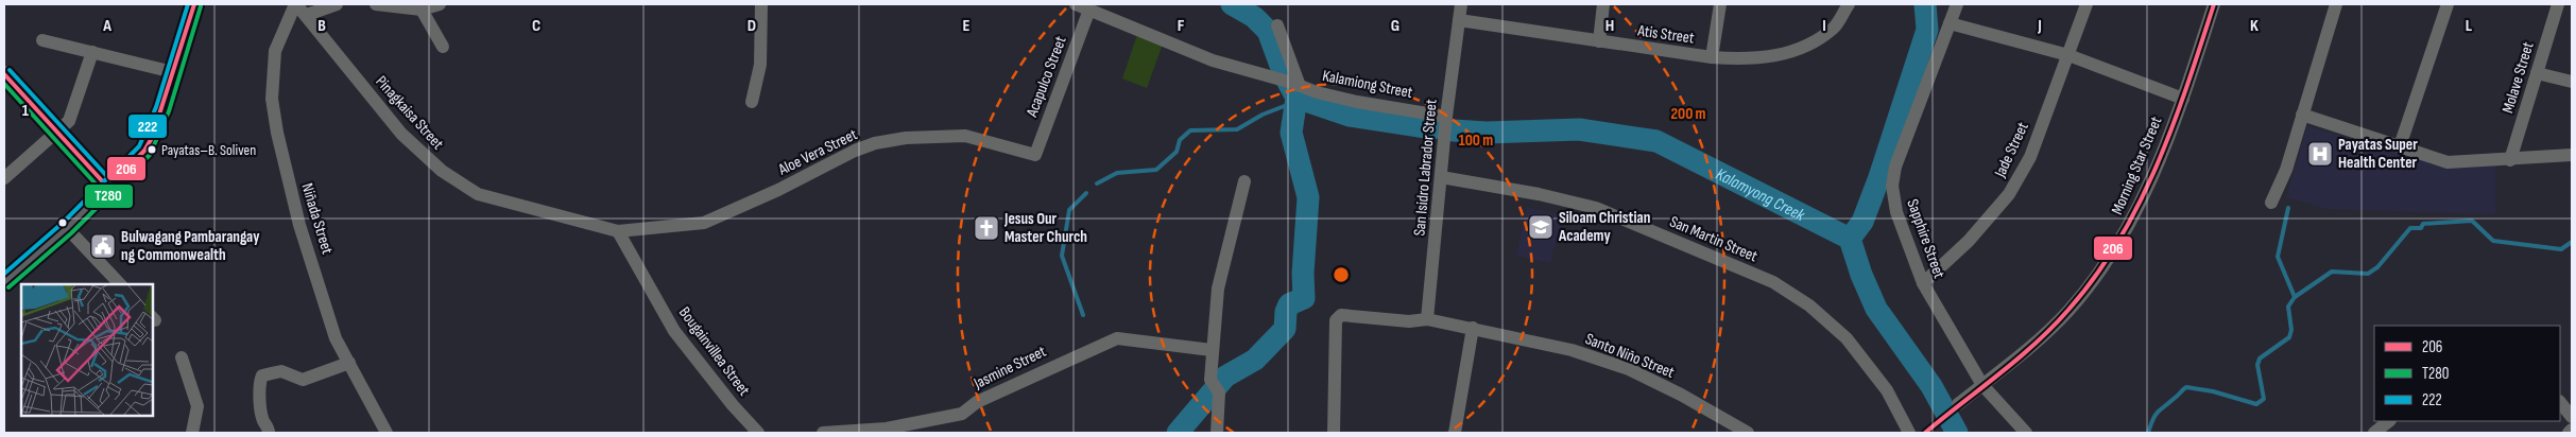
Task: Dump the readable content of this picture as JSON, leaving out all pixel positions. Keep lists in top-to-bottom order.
{
  "streets": {
    "street": [
      "Atis Street",
      "Acapulco Street",
      "Molave Street",
      "Kalamiong Street",
      "Pinagkaisa Street",
      "Jade Street",
      "Aloe Vera Street",
      "Morning Star Street",
      "San Isidro Labrador Street",
      "Niñada Street",
      "San Martin Street",
      "Sapphire Street",
      "Bougainvillea Street",
      "Santo Niño Street",
      "Jasmine Street"
    ]
  },
  "crossings": [
    ["Atis Street", "San Isidro Labrador Street"],
    ["Acapulco Street", "Kalamiong Street"],
    ["Acapulco Street", "Aloe Vera Street"],
    ["Kalamiong Street", "San Isidro Labrador Street"],
    ["Pinagkaisa Street", "Aloe Vera Street"],
    ["Pinagkaisa Street", "Niñada Street"],
    ["Pinagkaisa Street", "Bougainvillea Street"],
    ["Jade Street", "Sapphire Street"],
    ["Aloe Vera Street", "Bougainvillea Street"],
    ["Morning Star Street", "Sapphire Street"],
    ["San Isidro Labrador Street", "San Martin Street"],
    ["San Isidro Labrador Street", "Santo Niño Street"]
  ],
  "water": ["Kalamyong Creek"],
  "places": {
    "other": ["Payatas–B. Soliven"],
    "hospital": ["Payatas Super Health Center"],
    "school or university": ["Siloam Christian Academy"],
    "church": ["Jesus Our Master Church"],
    "public building": ["Bulwagang Pambarangay ng Commonwealth"]
  },
  "lines": ["transit line 206", "transit line 222", "transit line T280"],
  "legend": ["206", "T280", "222"],
  "grid": {
    "columns": [
      "A",
      "B",
      "C",
      "D",
      "E",
      "F",
      "G",
      "H",
      "I",
      "J",
      "K",
      "L"
    ],
    "rows": ["1"]
  },
  "rings": ["200 m", "100 m"]
}
